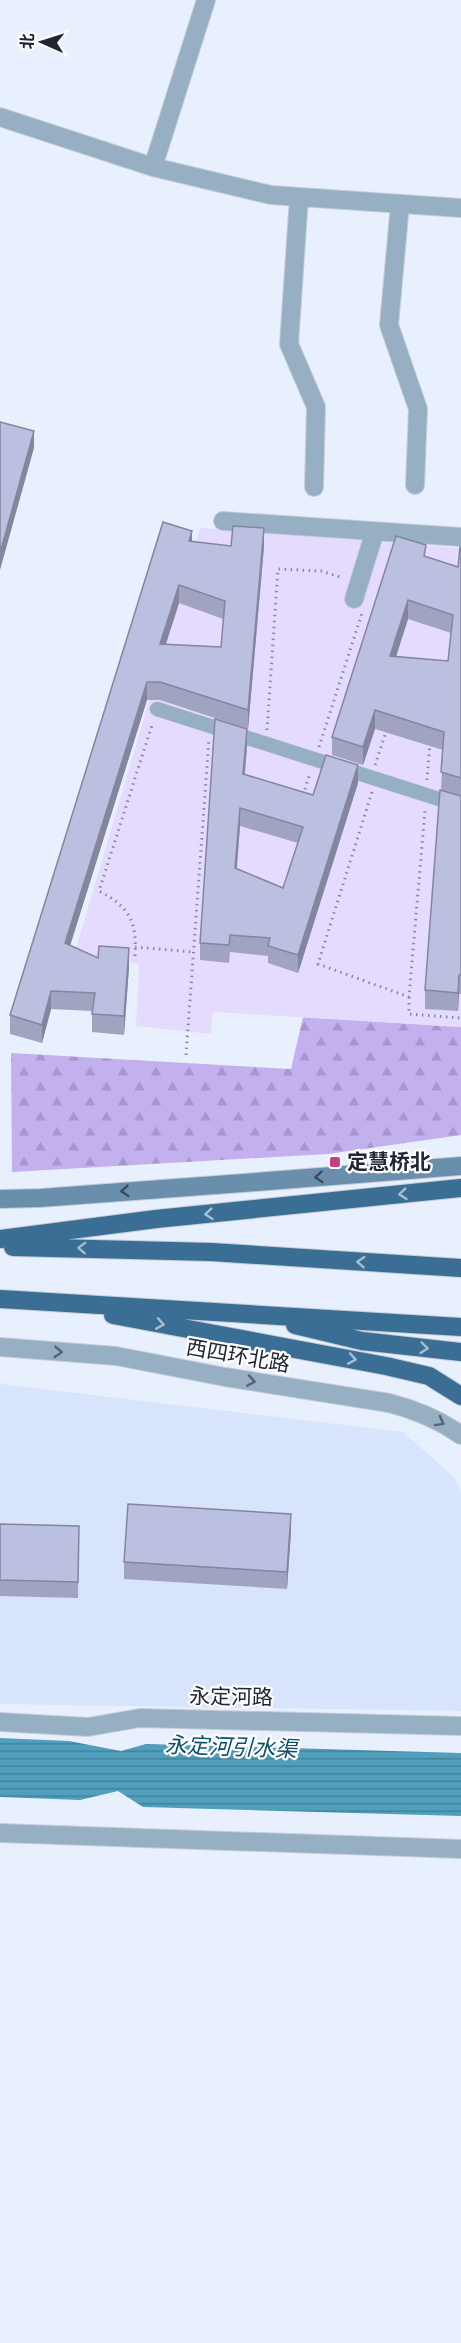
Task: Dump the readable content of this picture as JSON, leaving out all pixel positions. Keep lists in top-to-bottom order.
{
  "streets": {
    "street": ["西四环北路", "永定河路"]
  },
  "one_way": ["西四环北路"],
  "water": ["永定河引水渠"],
  "places": {
    "transit": ["定慧桥北"]
  },
  "north": "left"
}
